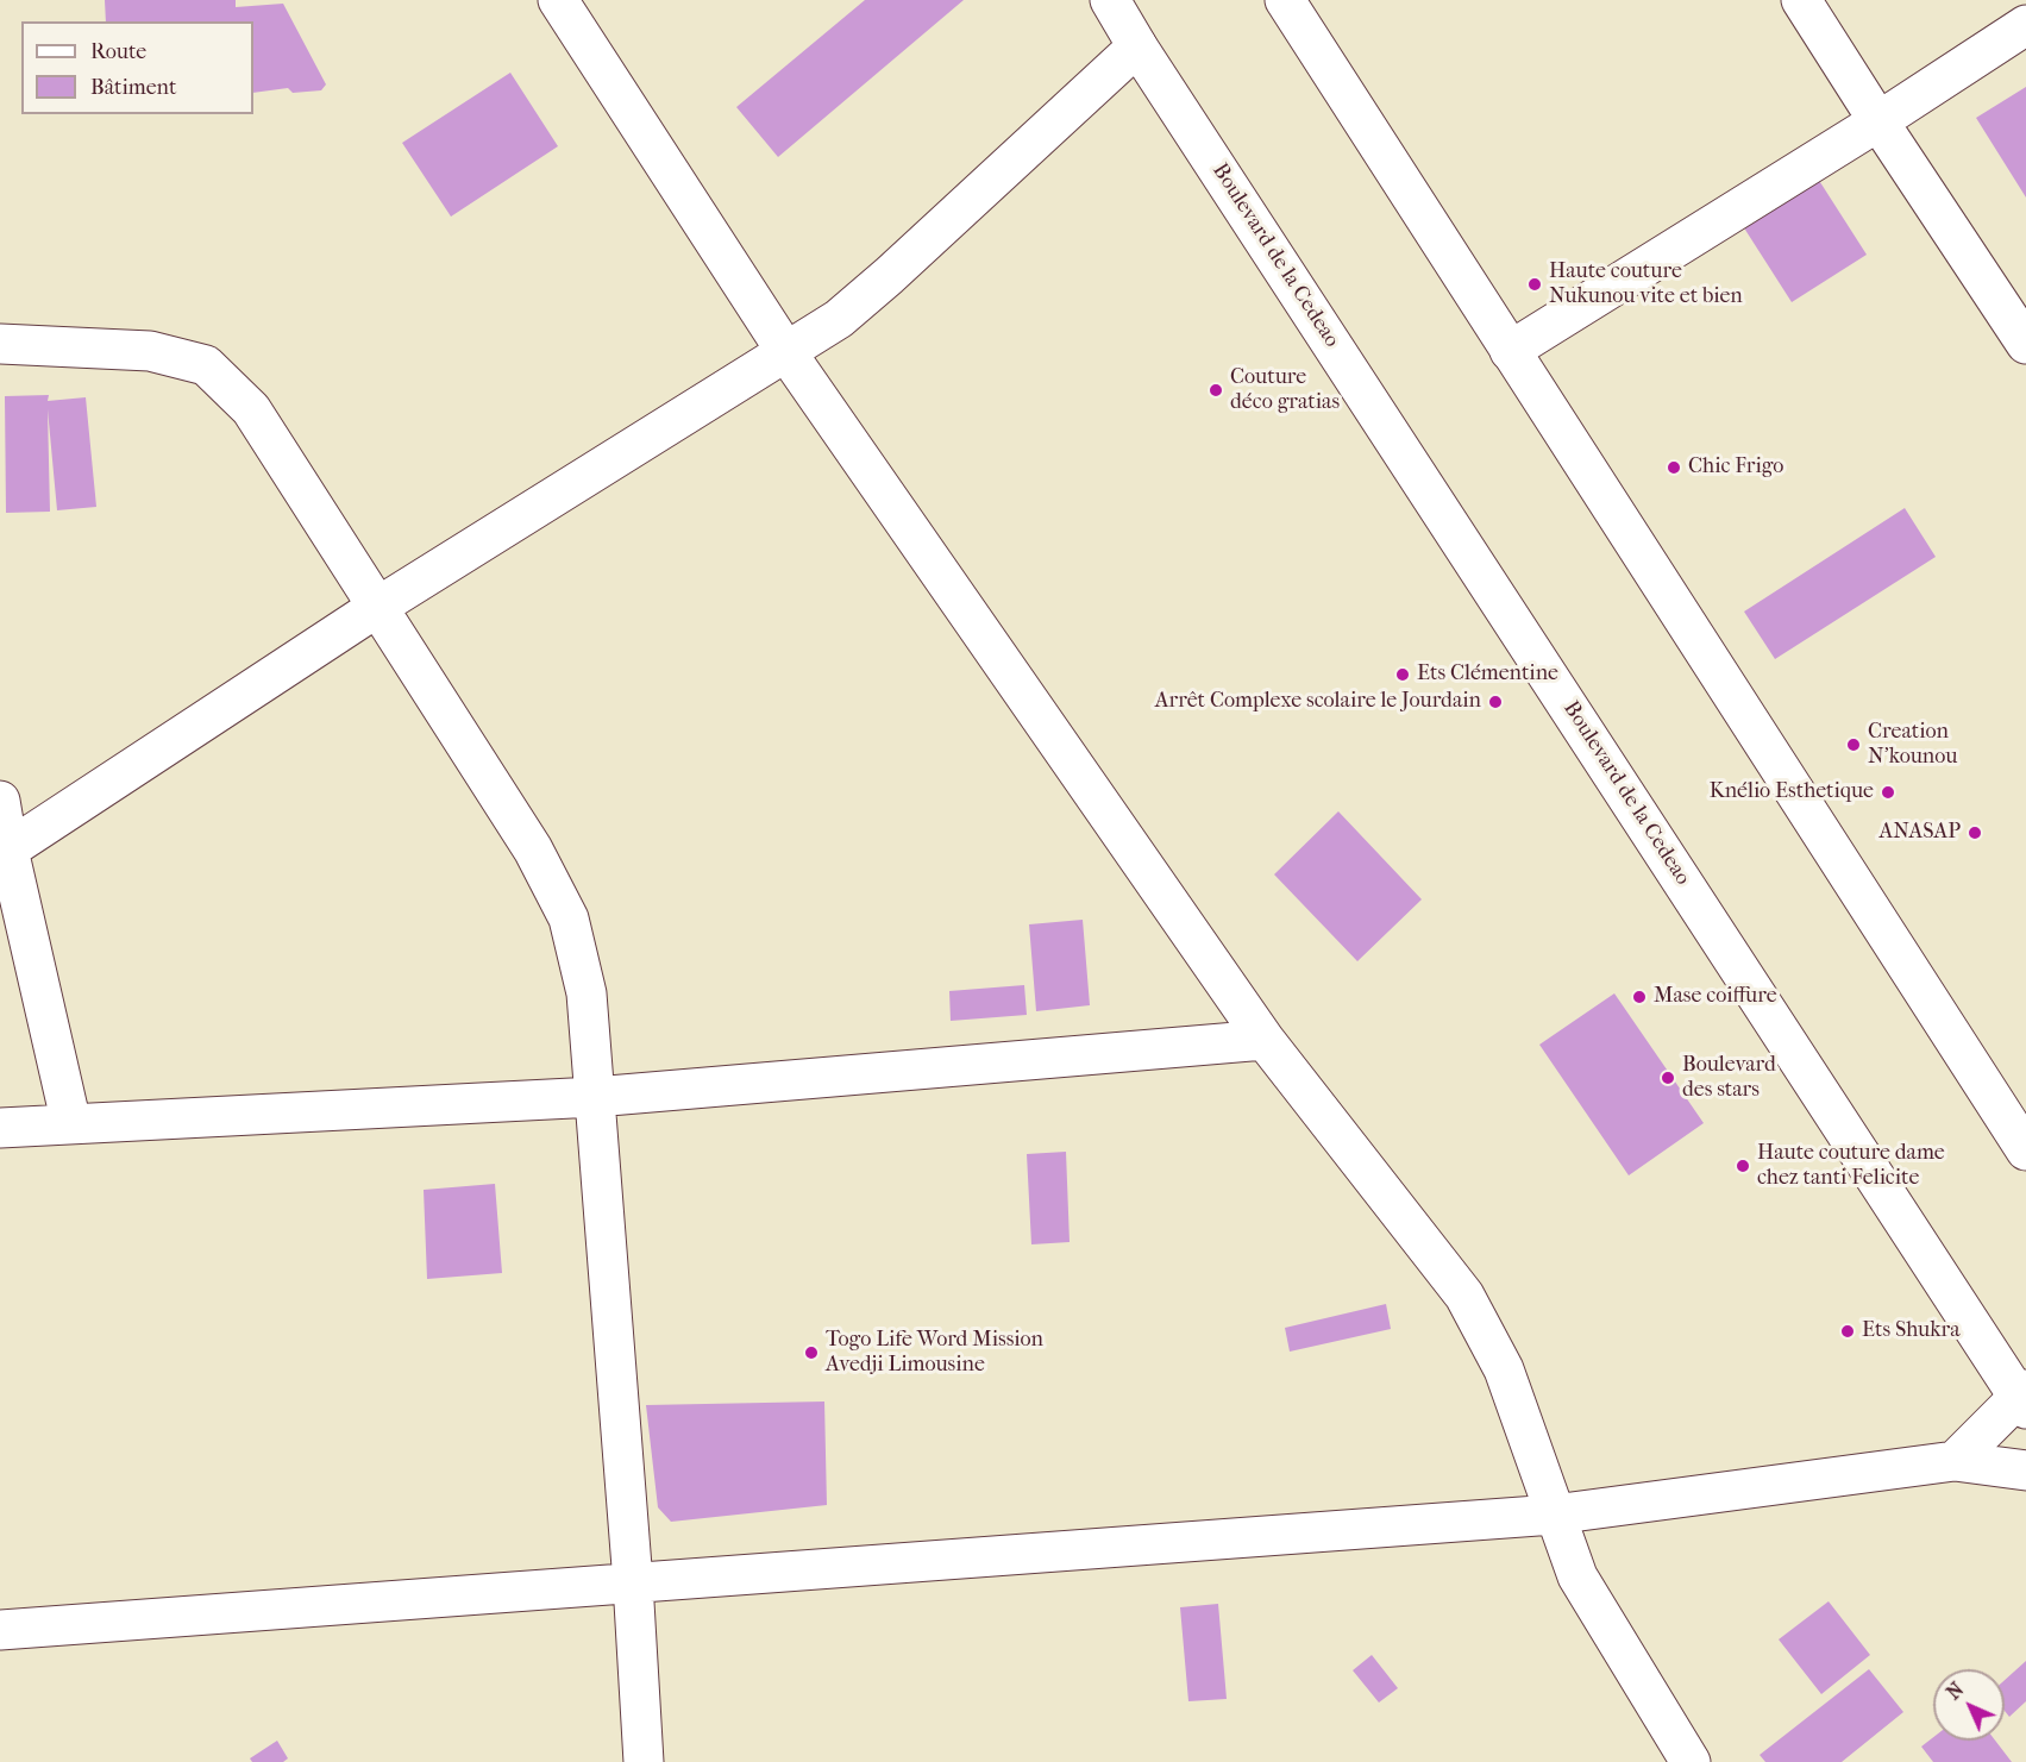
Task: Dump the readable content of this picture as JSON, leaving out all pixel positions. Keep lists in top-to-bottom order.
{
  "streets": {
    "street": ["Boulevard de la Cedeao"]
  },
  "places": [
    "Haute couture Nukunou vite et bien",
    "Couture déco gratias",
    "Chic Frigo",
    "Ets Clémentine",
    "Arrêt Complexe scolaire le Jourdain",
    "Creation N'kounou",
    "Knélio Esthetique",
    "ANASAP",
    "Mase coiffure",
    "Boulevard des stars",
    "Haute couture dame chez tanti Felicite",
    "Ets Shukra",
    "Togo Life Word Mission Avedji Limousine"
  ],
  "legend": ["Route", "Bâtiment"],
  "north": "top left"
}
